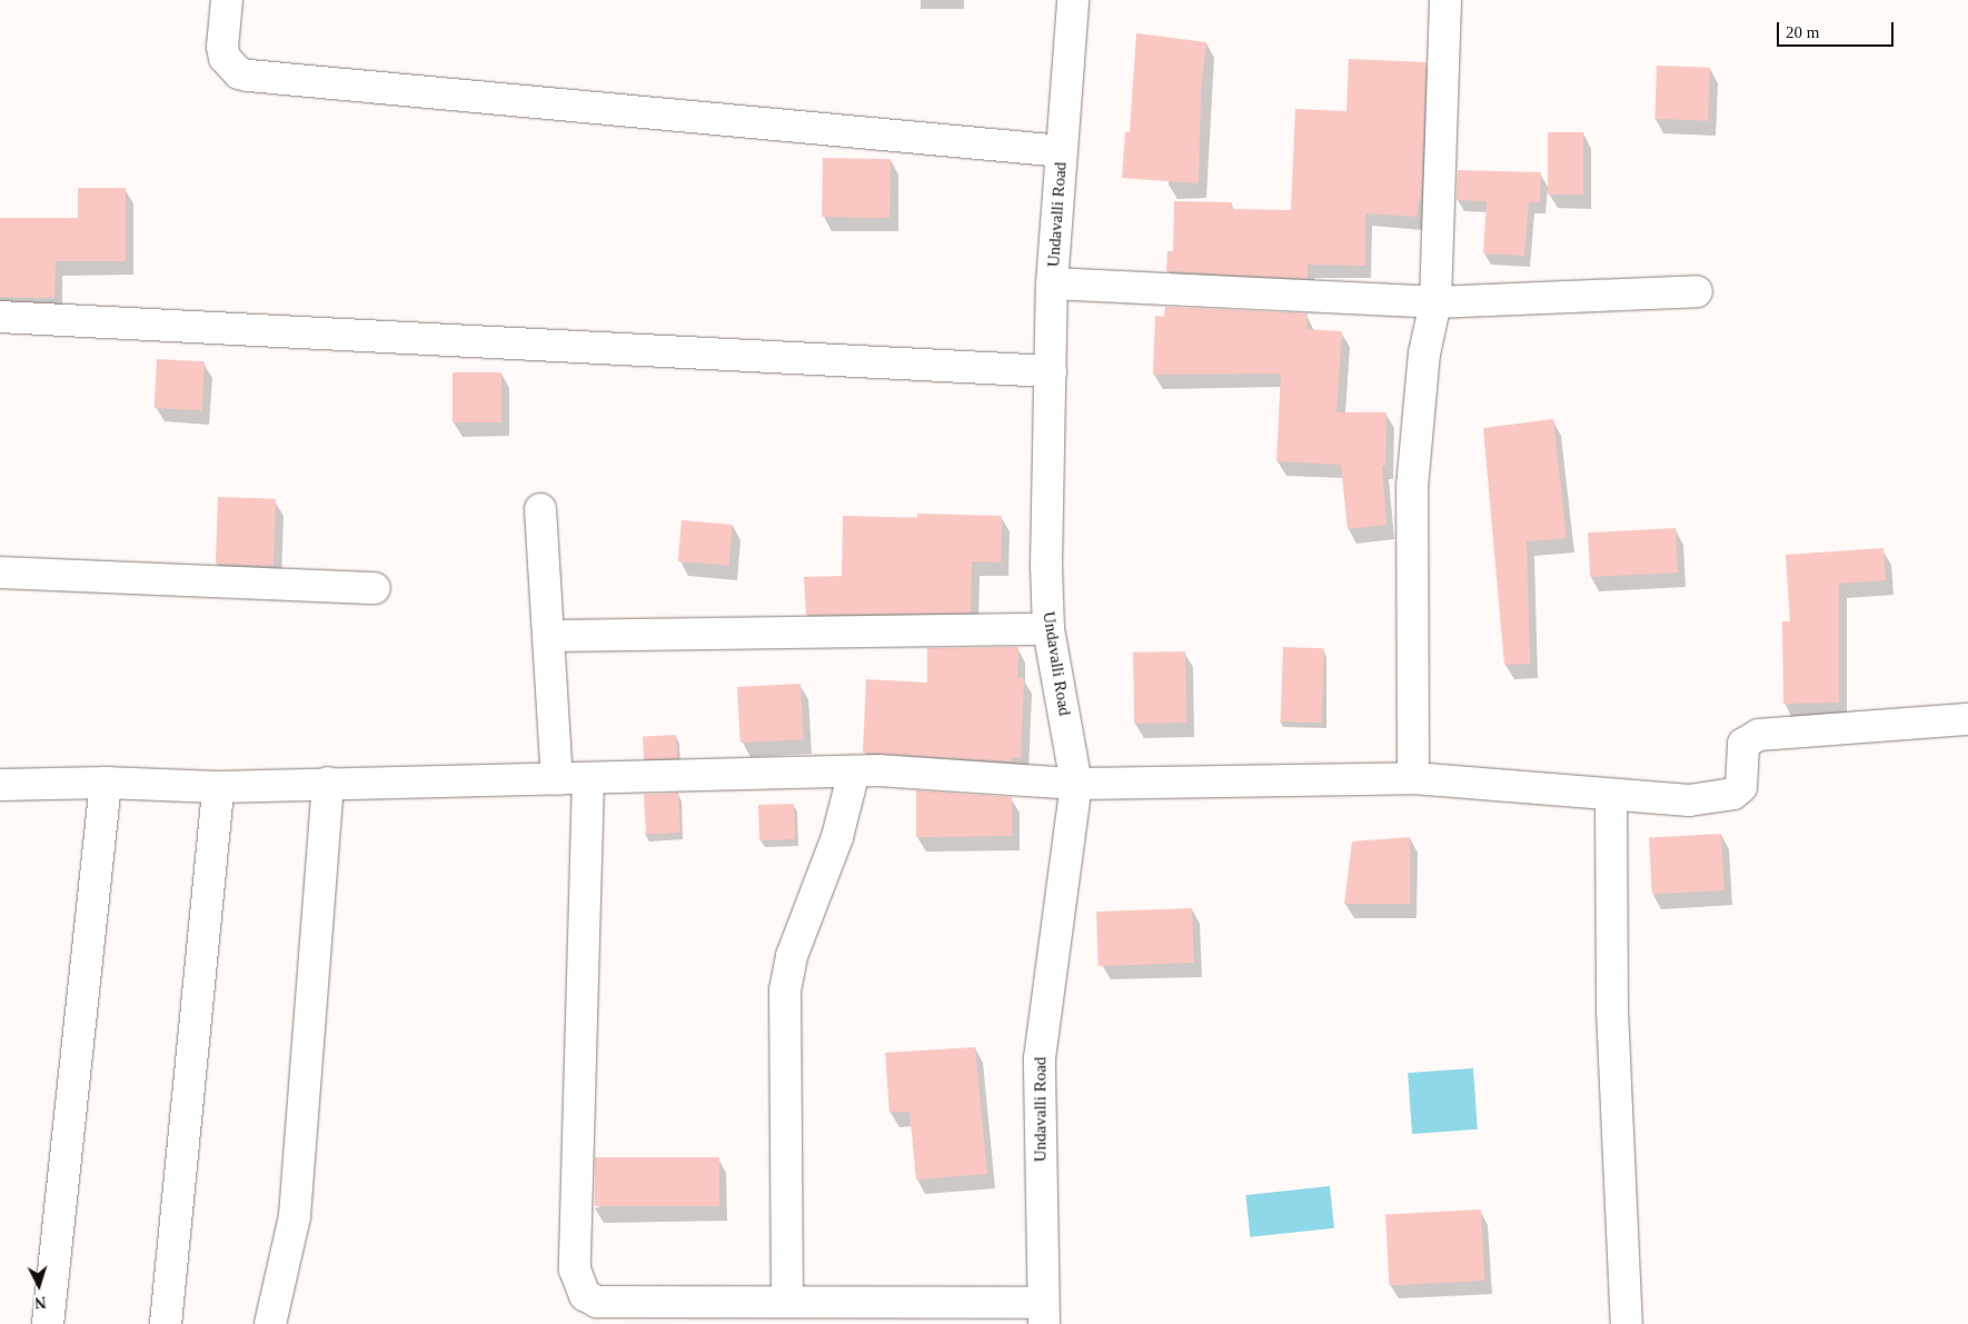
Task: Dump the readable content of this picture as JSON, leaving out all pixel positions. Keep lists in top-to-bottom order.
{
  "streets": {
    "street": ["Undavalli Road"]
  },
  "scale_bar": "20 m",
  "north": "bottom"
}
